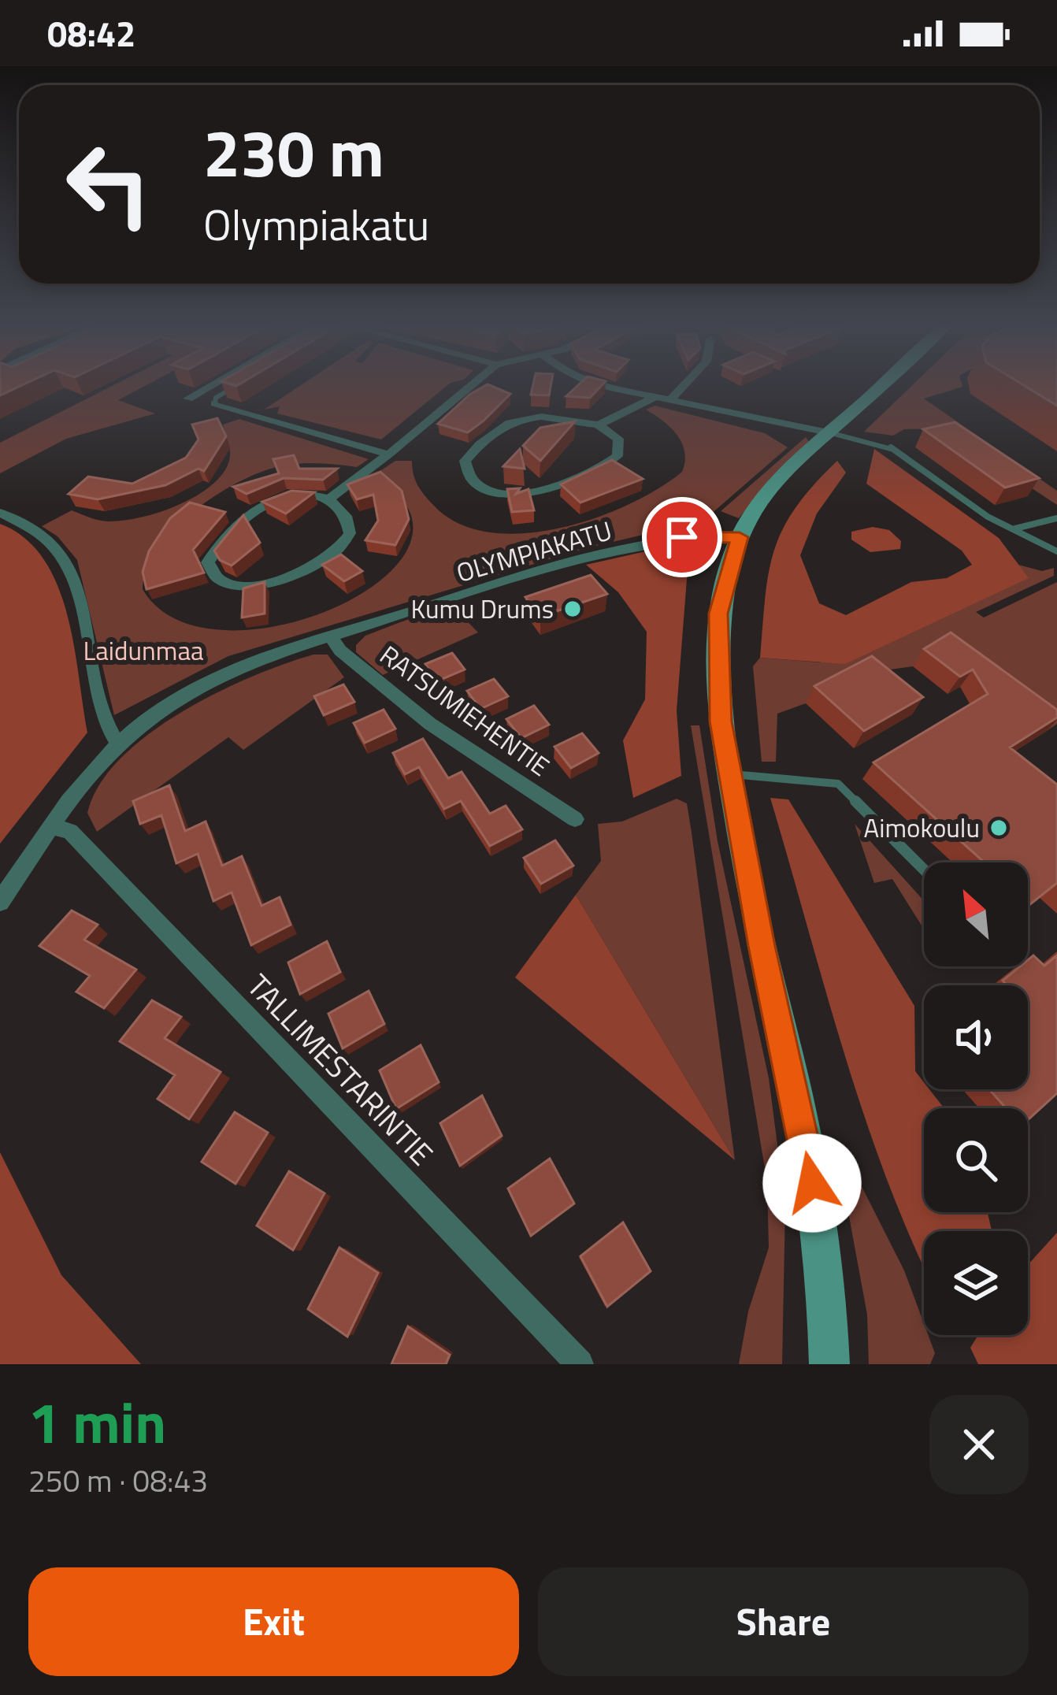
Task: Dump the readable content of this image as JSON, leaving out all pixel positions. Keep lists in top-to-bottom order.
{
  "streets": {
    "street": ["OLYMPIAKATU", "RATSUMIEHENTIE", "TALLIMESTARINTIE"]
  },
  "crossings": [
    ["OLYMPIAKATU", "RATSUMIEHENTIE"],
    ["OLYMPIAKATU", "TALLIMESTARINTIE"]
  ],
  "parks": ["Laidunmaa"],
  "places": ["Kumu Drums", "Aimokoulu"],
  "north": "top left",
  "page": {
    "status": "08:42",
    "turn": ["230 m", "Olympiakatu"],
    "heading": ["1 min", "250 m · 08:43"],
    "buttons": ["Exit", "Share"]
  }
}
